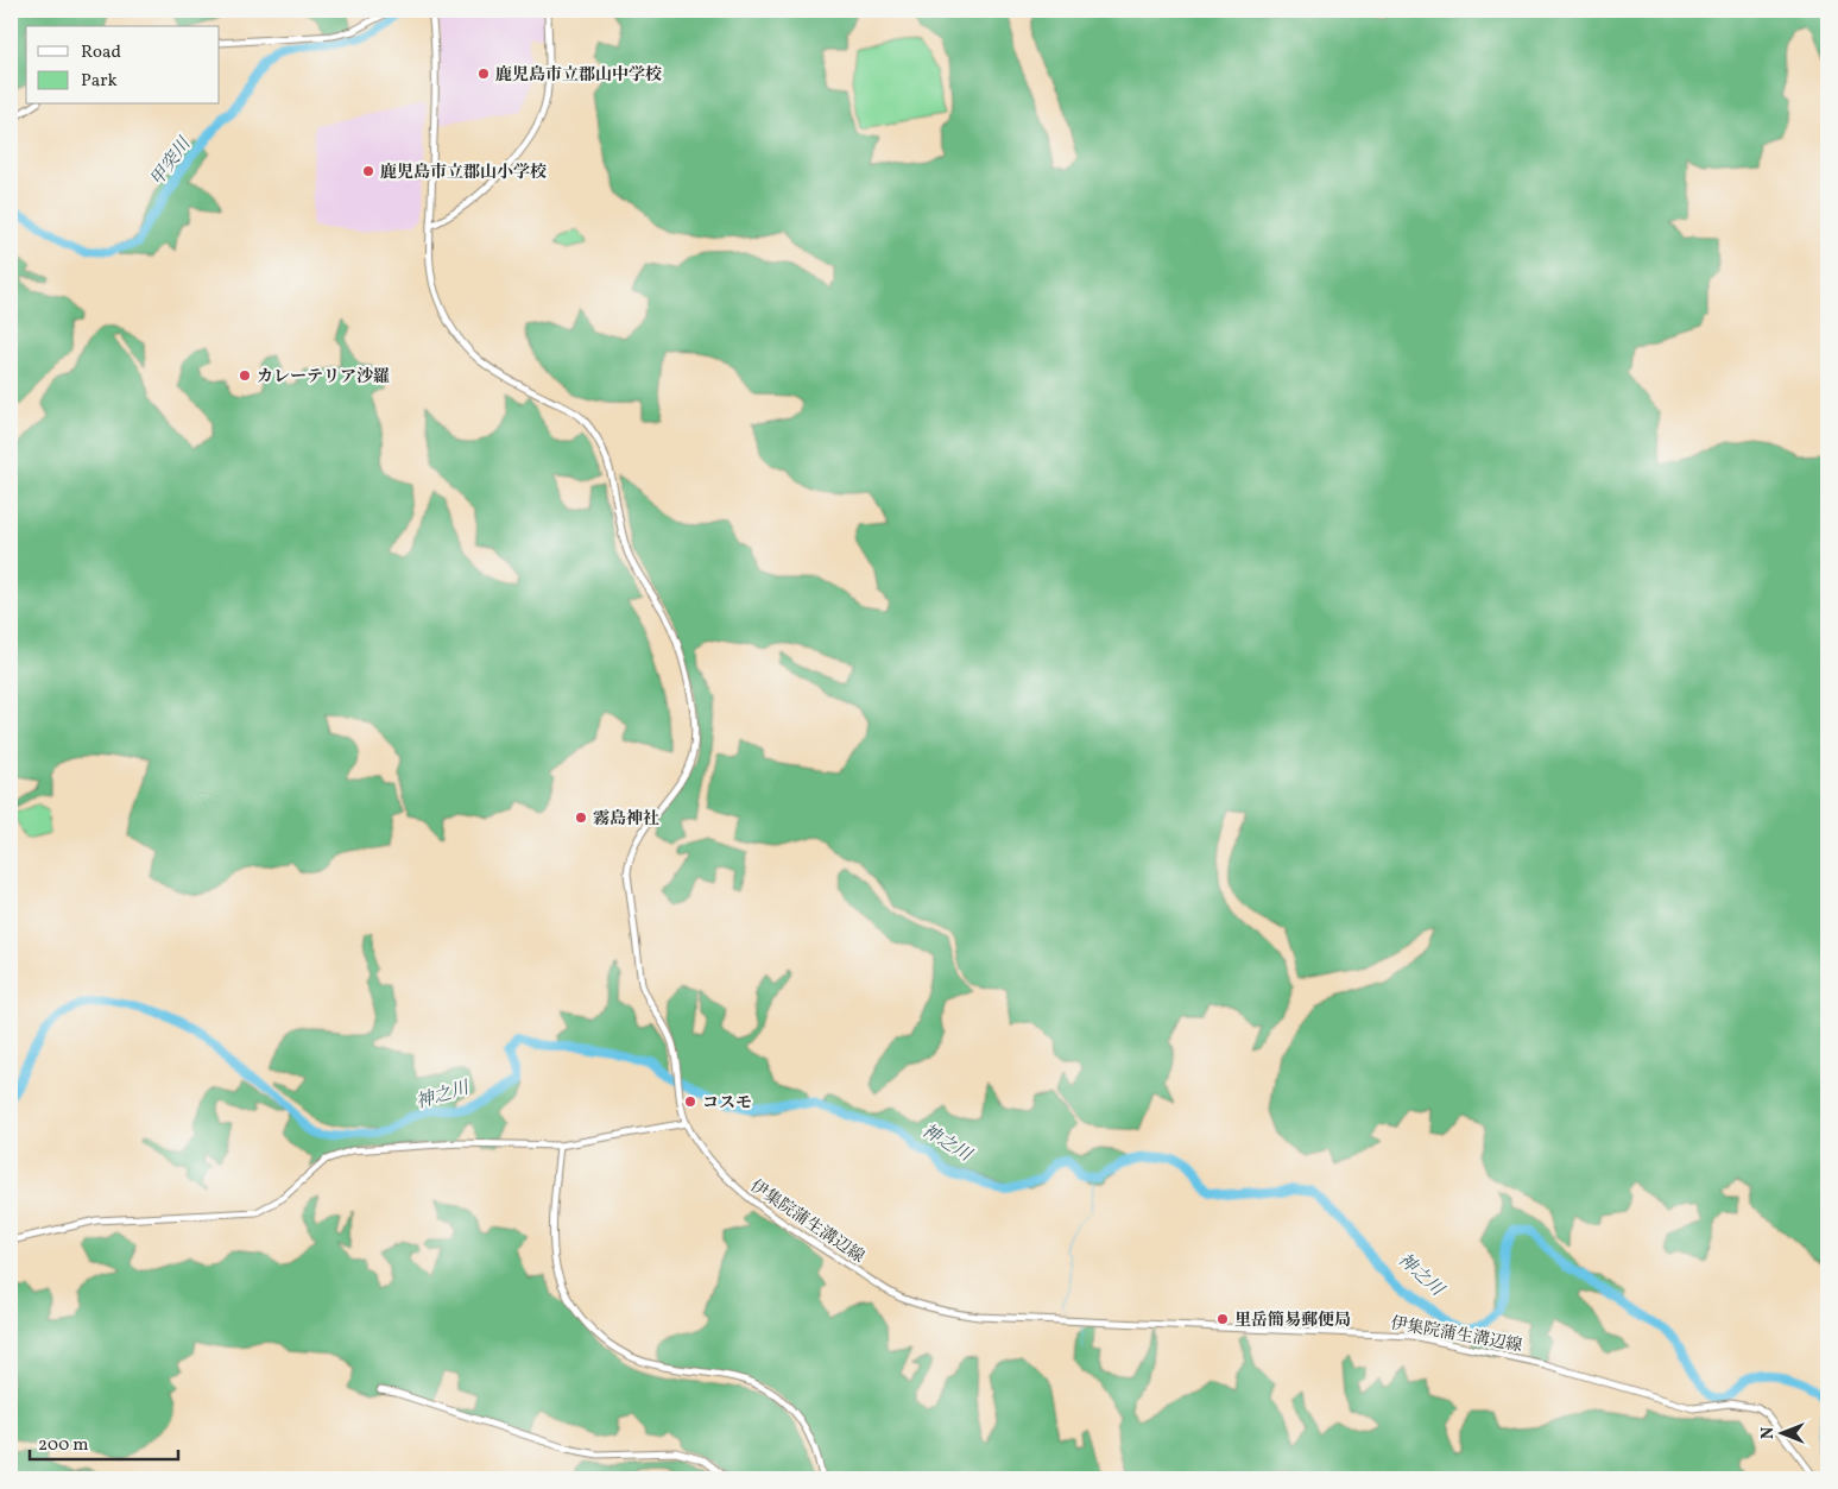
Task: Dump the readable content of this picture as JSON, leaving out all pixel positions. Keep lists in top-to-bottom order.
{
  "streets": {
    "main road": ["伊集院蒲生溝辺線"]
  },
  "water": ["甲突川", "神之川"],
  "places": [
    "鹿児島市立郡山中学校",
    "鹿児島市立郡山小学校",
    "カレーテリア沙羅",
    "霧島神社",
    "コスモ",
    "里岳簡易郵便局"
  ],
  "legend": ["Road", "Park"],
  "scale_bar": "200 m",
  "north": "left"
}
